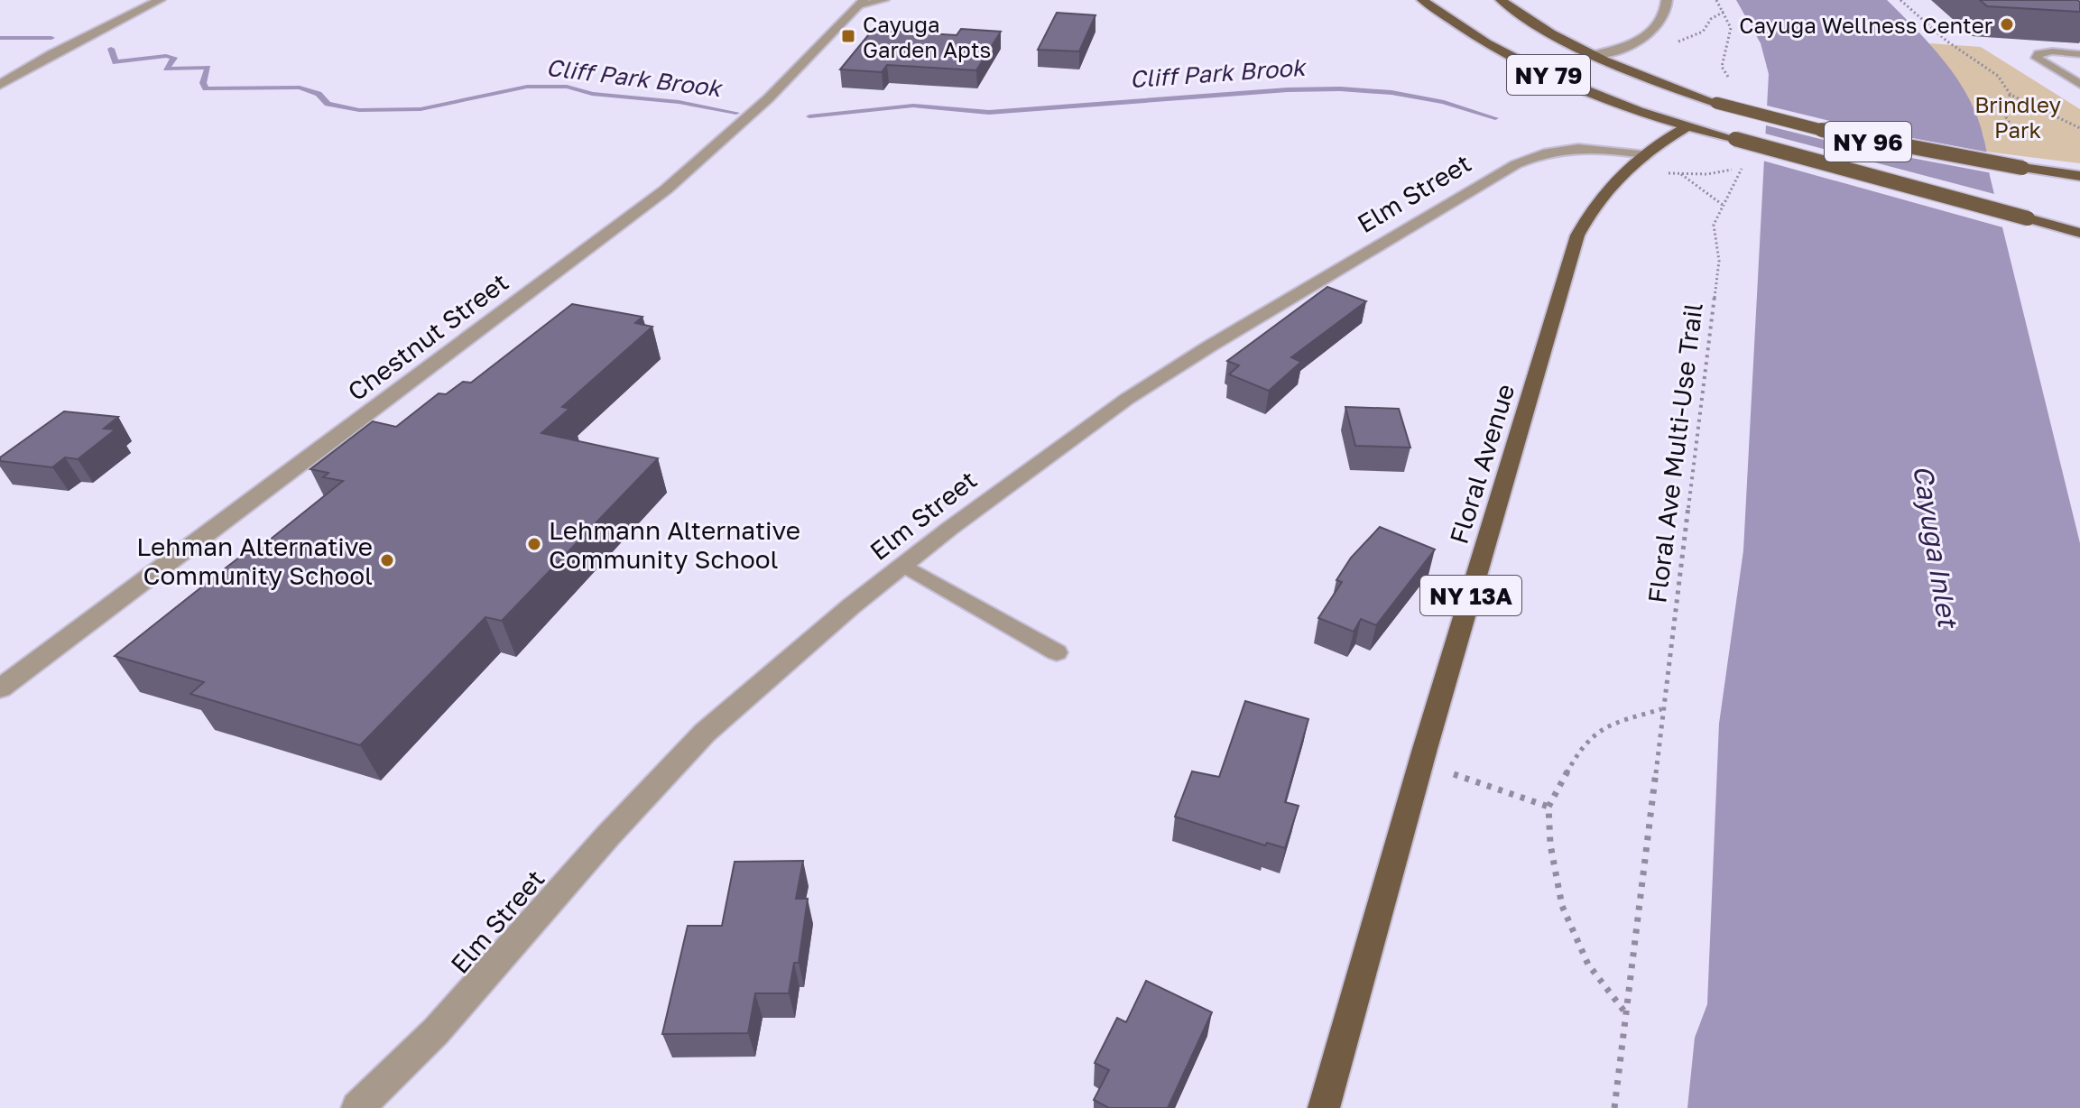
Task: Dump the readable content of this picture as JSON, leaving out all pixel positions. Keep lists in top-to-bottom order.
{
  "streets": {
    "main road": [
      "NY 79",
      "NY 96",
      "Floral Avenue",
      "NY 13A"
    ],
    "street": ["Elm Street", "Chestnut Street"],
    "path": ["Floral Ave Multi-Use Trail"]
  },
  "crossings": [
    ["NY 79", "Floral Avenue"],
    ["Elm Street", "Floral Ave Multi-Use Trail"],
    ["Elm Street", "Floral Avenue"],
    ["Floral Ave Multi-Use Trail", "Floral Avenue"]
  ],
  "water": ["Cliff Park Brook", "Cayuga Inlet"],
  "parks": ["Brindley Park"],
  "places": {
    "other": ["Cayuga Wellness Center", "Lehmann Alternative Community School", "Lehman Alternative Community School"],
    "transit": ["Cayuga Garden Apts"]
  }
}
